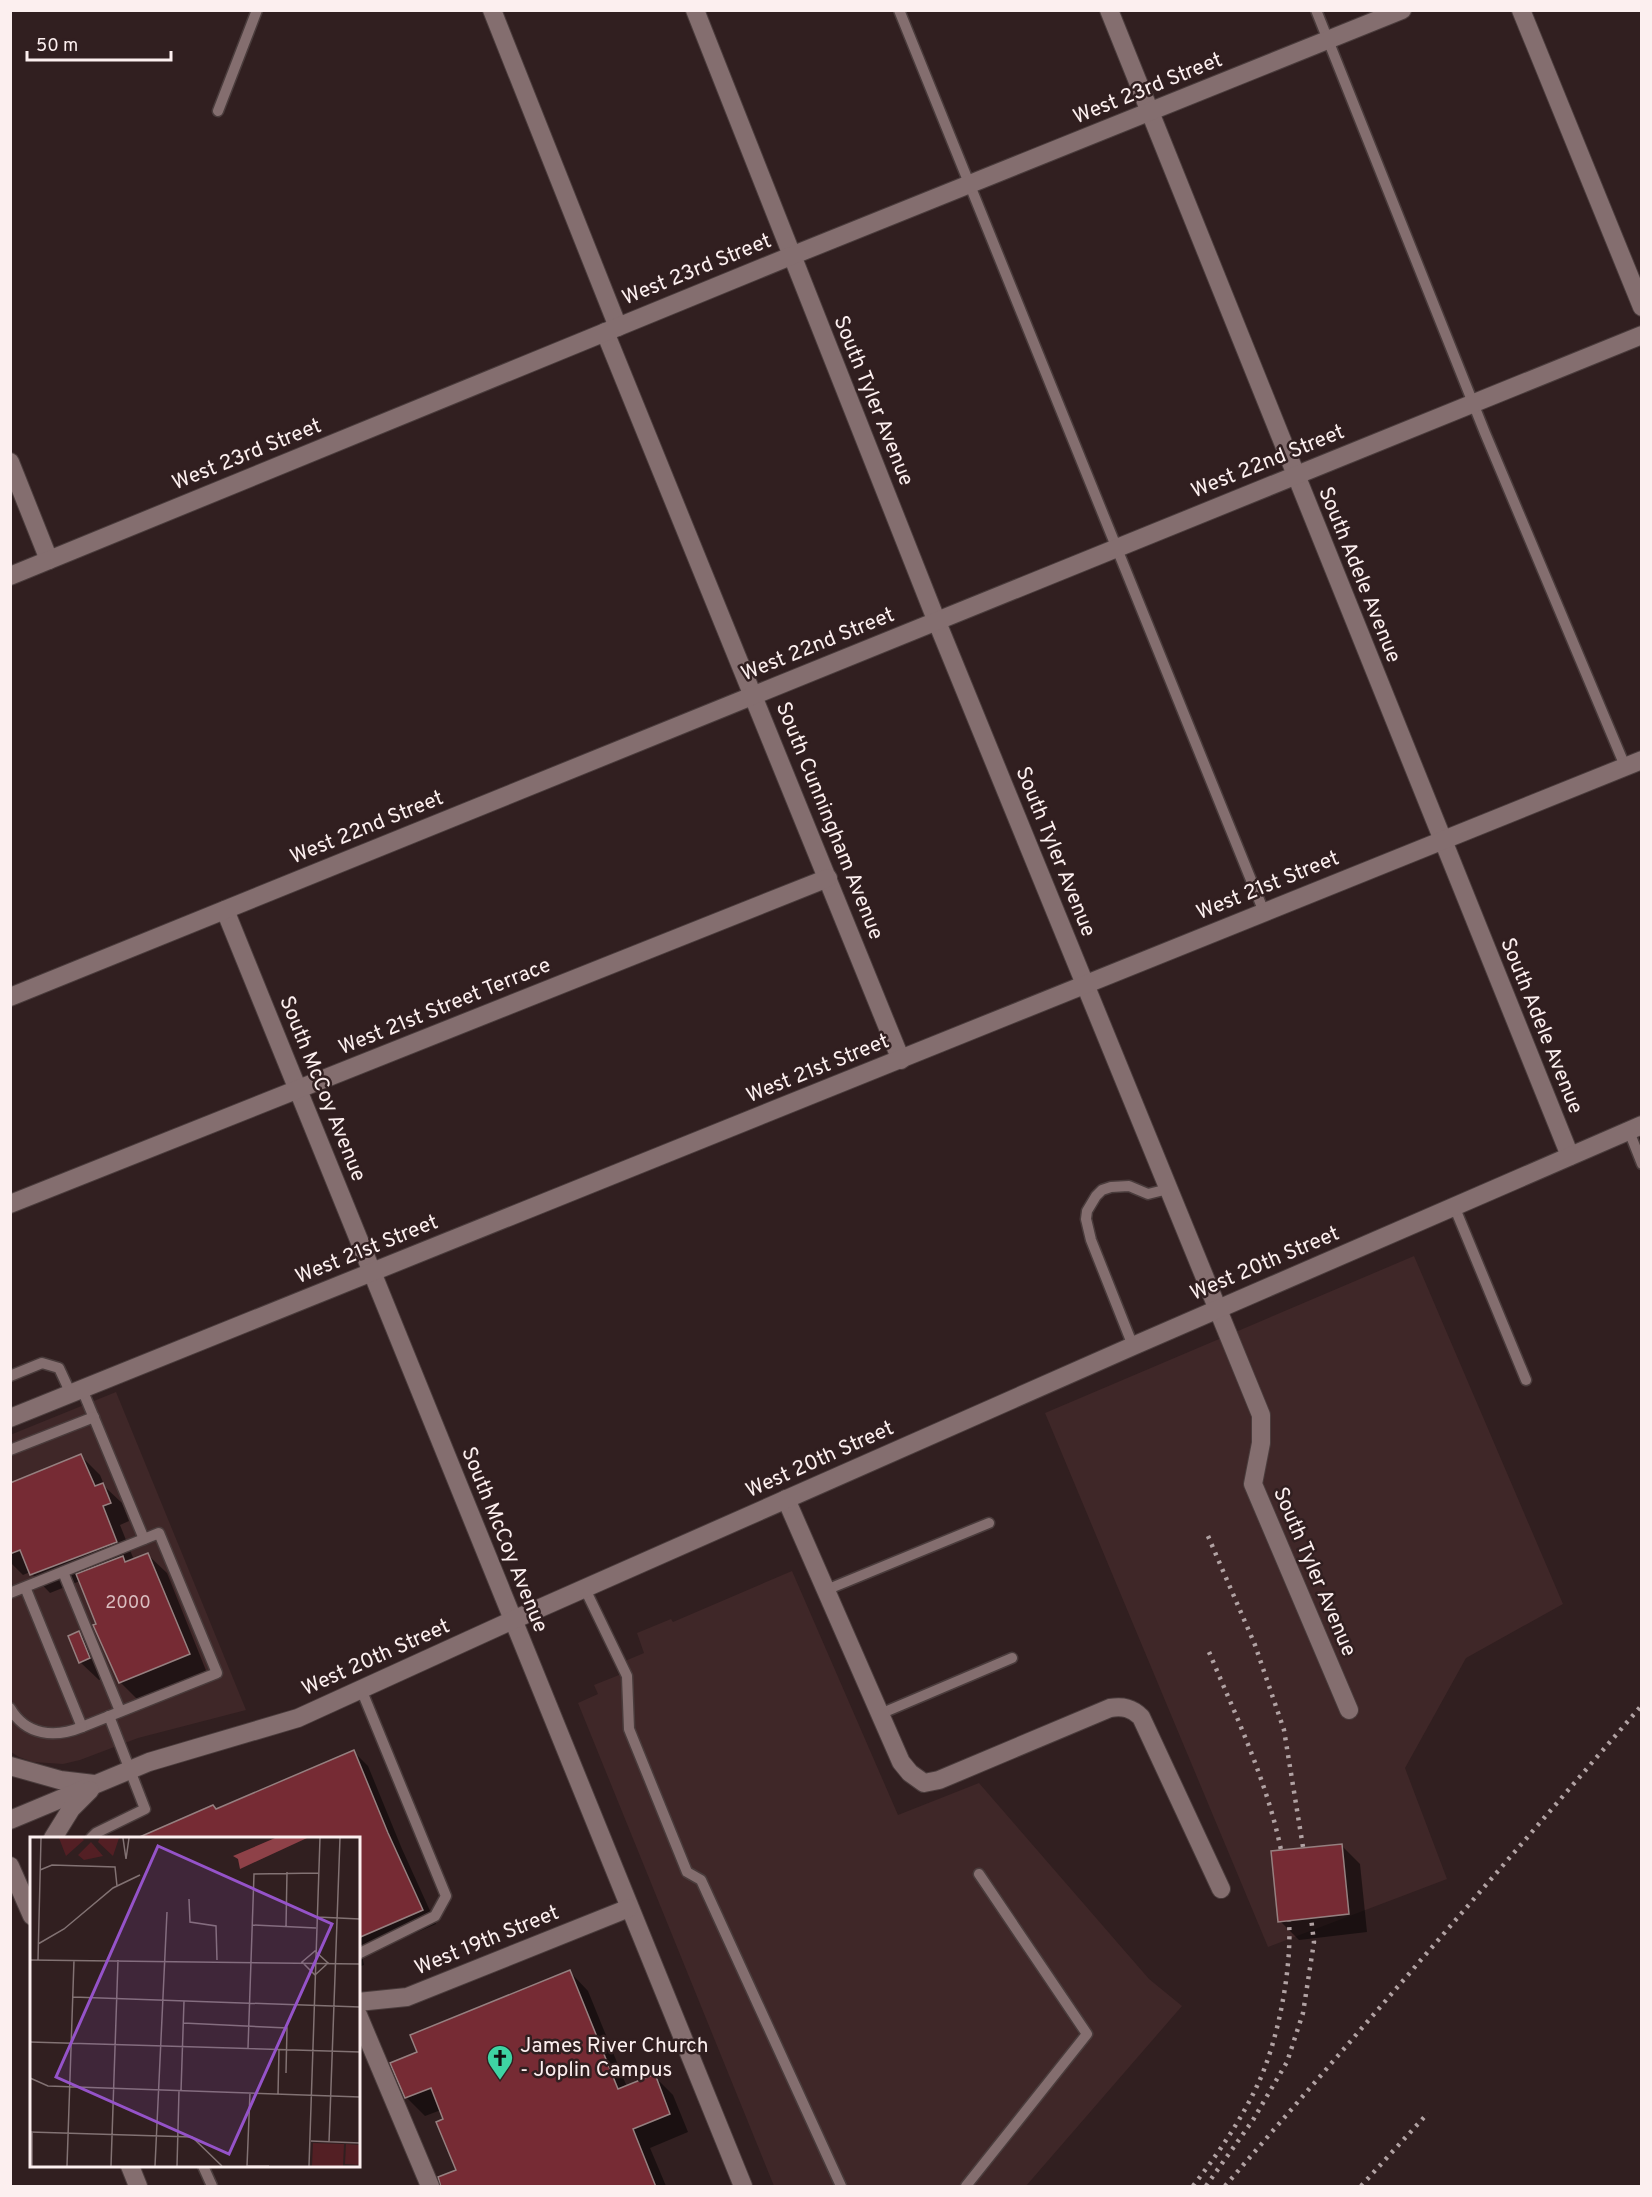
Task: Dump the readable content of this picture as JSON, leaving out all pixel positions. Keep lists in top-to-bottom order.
{
  "streets": {
    "street": [
      "West 23rd Street",
      "South Tyler Avenue",
      "West 22nd Street",
      "South Adele Avenue",
      "South Cunningham Avenue",
      "West 21st Street",
      "West 21st Street Terrace",
      "South McCoy Avenue",
      "West 20th Street",
      "West 19th Street"
    ]
  },
  "crossings": [
    ["West 23rd Street", "South Tyler Avenue"],
    ["West 23rd Street", "South Adele Avenue"],
    ["West 23rd Street", "South Cunningham Avenue"],
    ["South Tyler Avenue", "West 22nd Street"],
    ["South Tyler Avenue", "West 21st Street"],
    ["South Tyler Avenue", "West 20th Street"],
    ["West 22nd Street", "South Adele Avenue"],
    ["West 22nd Street", "South Cunningham Avenue"],
    ["West 22nd Street", "South McCoy Avenue"],
    ["South Adele Avenue", "West 21st Street"],
    ["South Adele Avenue", "West 20th Street"],
    ["South Cunningham Avenue", "West 21st Street"],
    ["South Cunningham Avenue", "West 21st Street Terrace"],
    ["West 21st Street", "South McCoy Avenue"],
    ["West 21st Street Terrace", "South McCoy Avenue"],
    ["South McCoy Avenue", "West 20th Street"],
    ["South McCoy Avenue", "West 19th Street"]
  ],
  "places": {
    "church": ["James River Church - Joplin Campus"]
  },
  "house_numbers": ["2000"],
  "scale_bar": "50 m"
}
